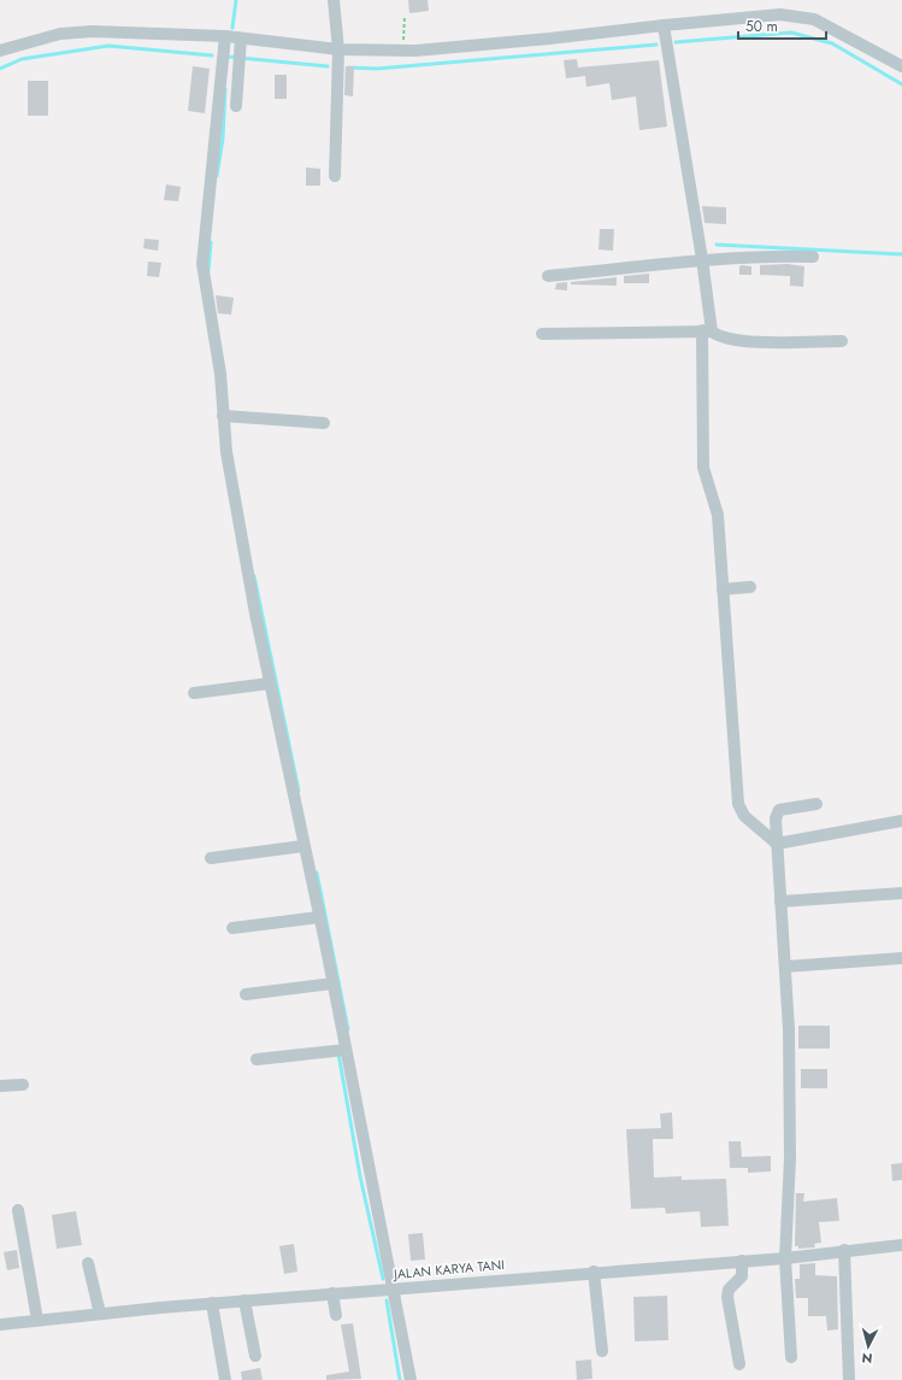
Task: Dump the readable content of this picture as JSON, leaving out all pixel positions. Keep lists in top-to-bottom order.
{
  "streets": {
    "street": ["JALAN KARYA TANI"]
  },
  "scale_bar": "50 m",
  "north": "bottom"
}
